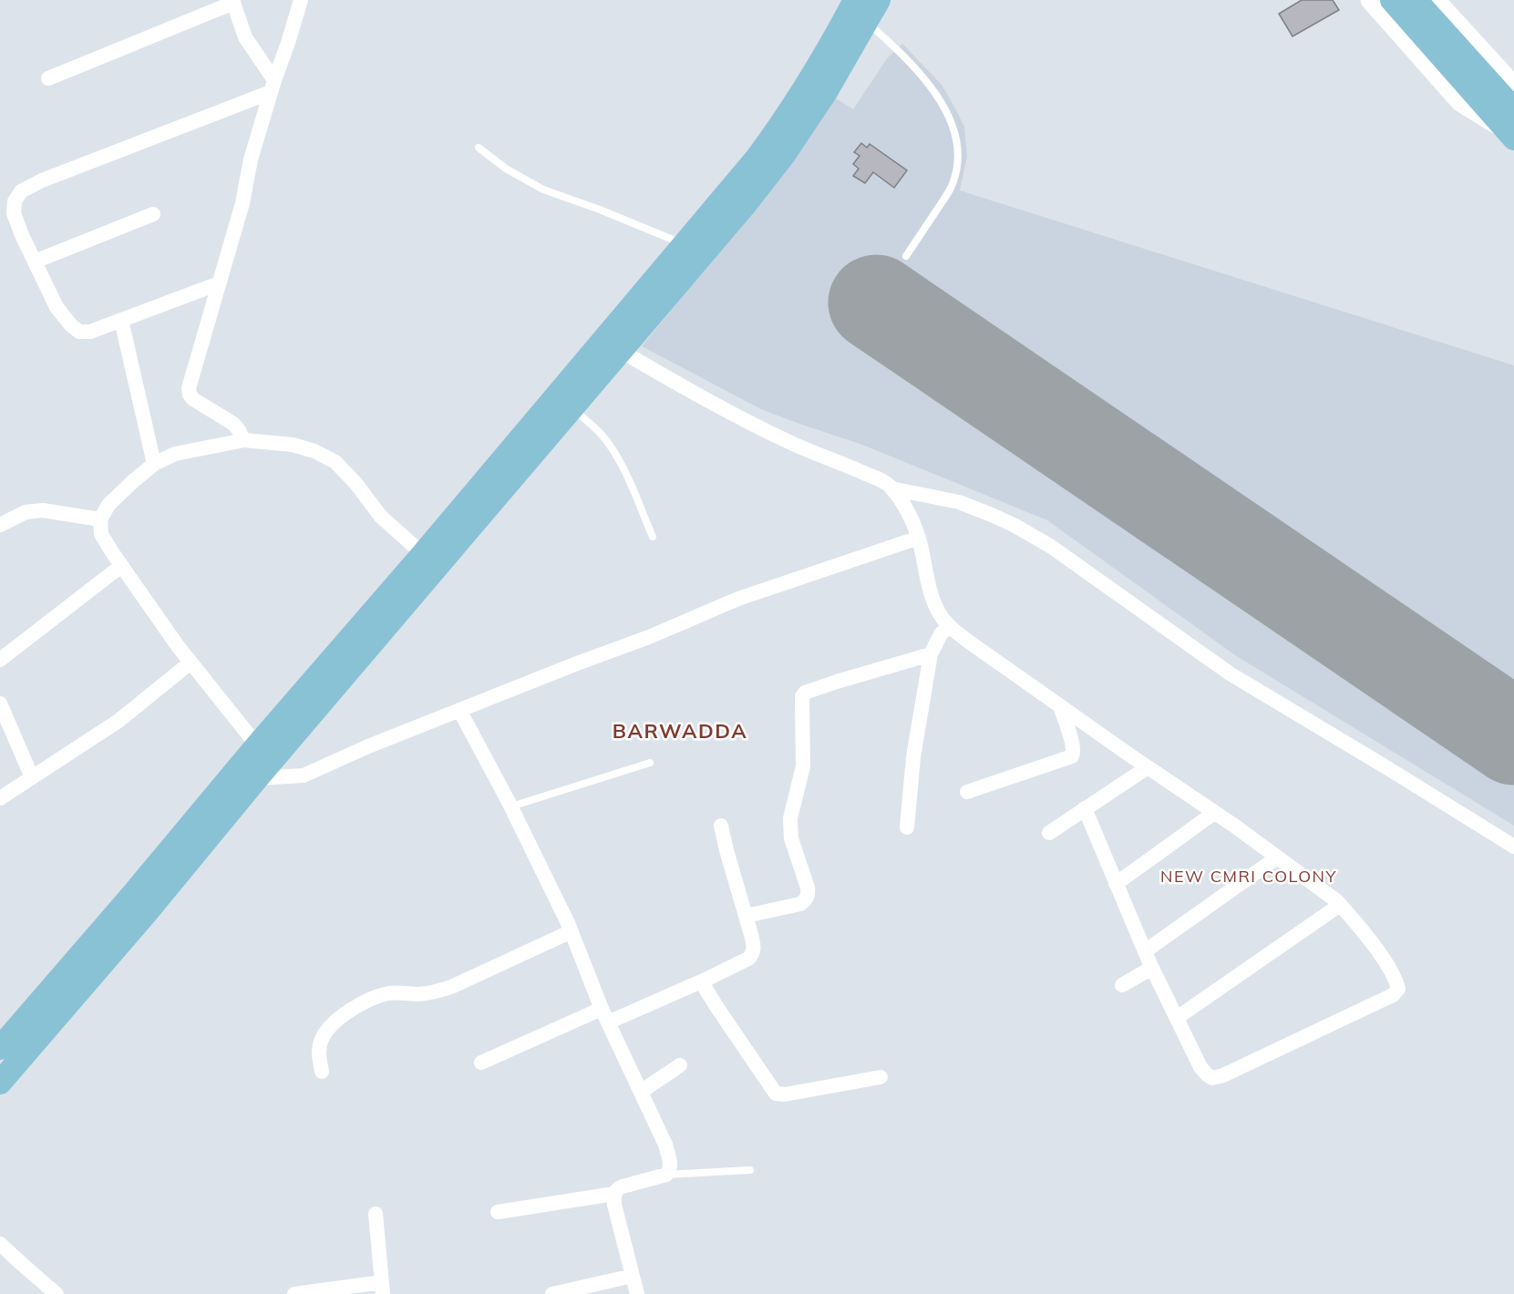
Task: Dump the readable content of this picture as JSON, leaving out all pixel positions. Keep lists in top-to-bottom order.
{
  "districts": ["BARWADDA", "NEW CMRI COLONY"]
}
